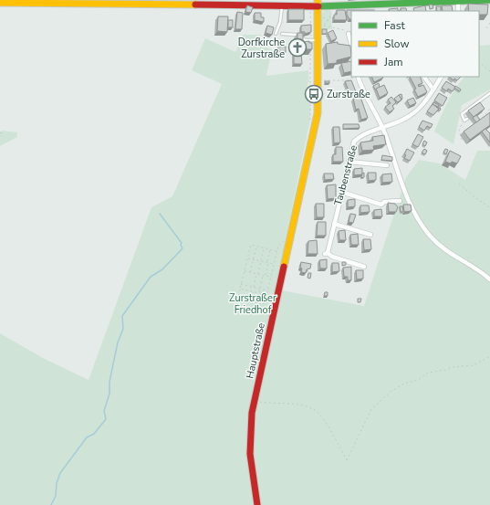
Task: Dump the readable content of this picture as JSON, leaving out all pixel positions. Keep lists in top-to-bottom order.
{
  "streets": {
    "main road": ["Hauptstraße"],
    "street": ["Taubenstraße"]
  },
  "parks": ["Zurstraßer Friedhof"],
  "places": {
    "church": ["Dorfkirche Zurstraße"],
    "bus stop": ["Zurstraße"]
  },
  "legend": ["Fast", "Slow", "Jam"]
}
